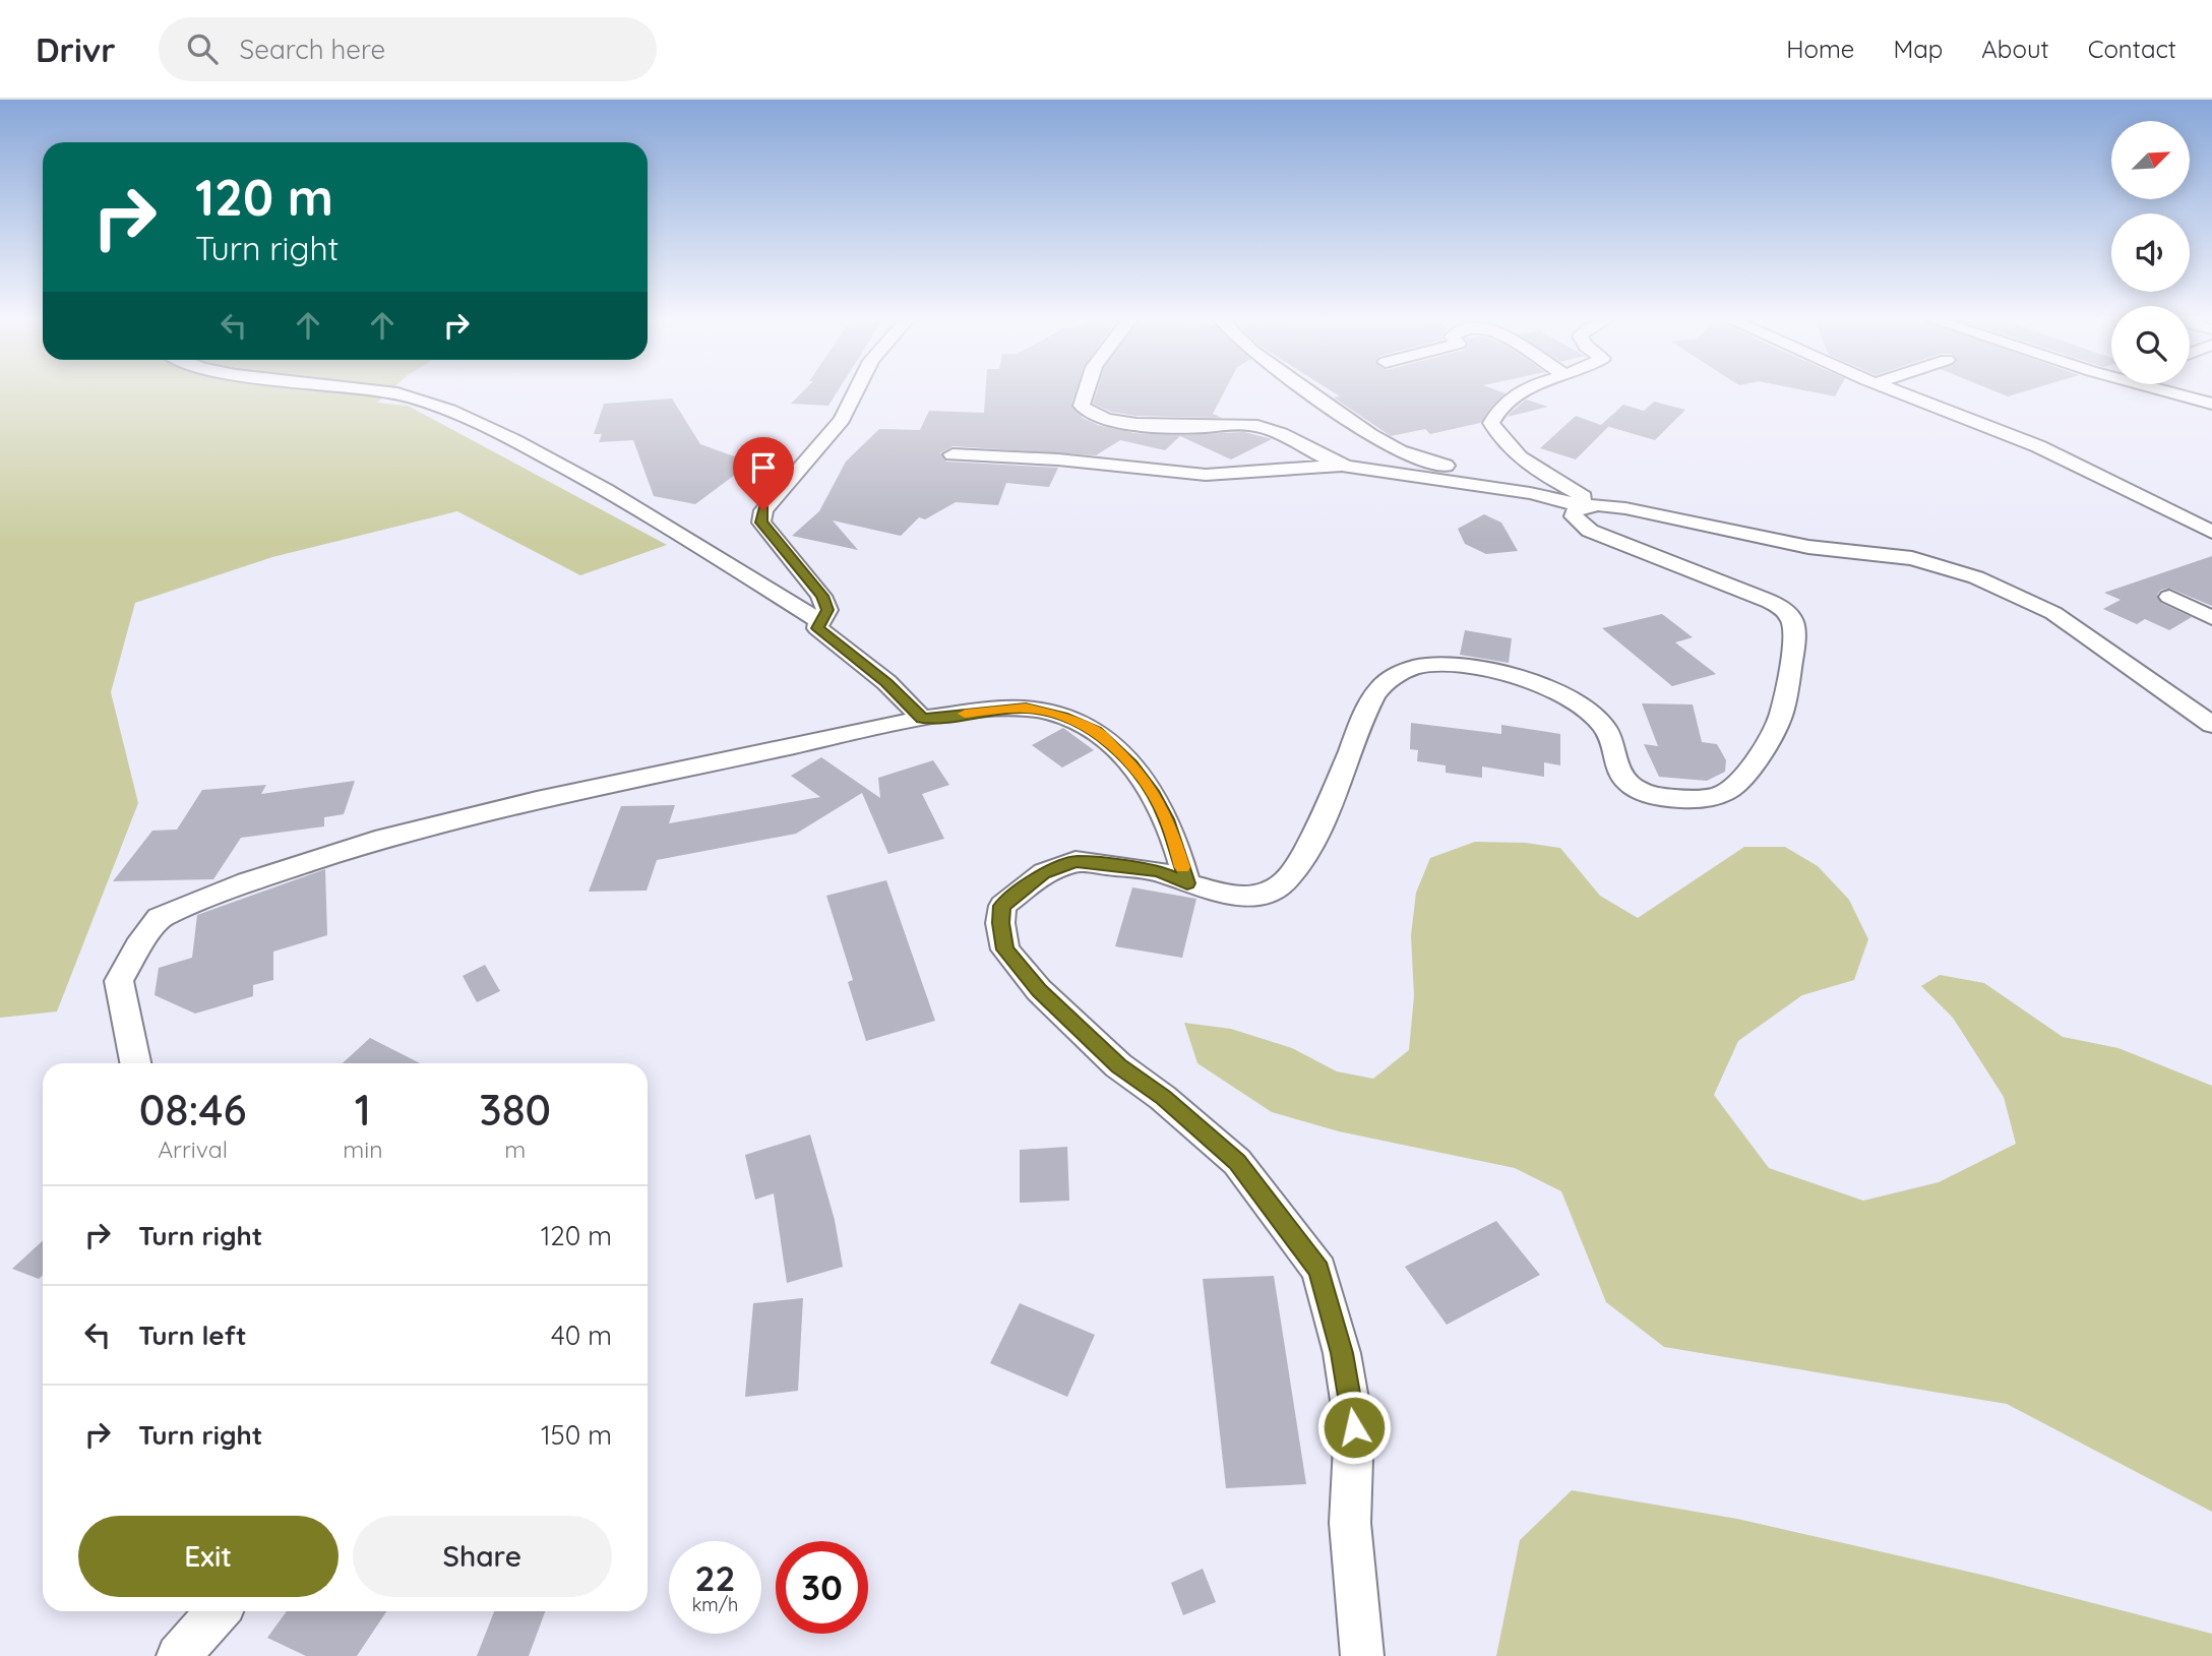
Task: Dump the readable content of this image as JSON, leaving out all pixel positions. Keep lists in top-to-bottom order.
{
  "north": "top right",
  "page": {
    "header": "Drivr",
    "search": "Search here",
    "nav": [
      "Home",
      "Map",
      "About",
      "Contact"
    ],
    "turn": ["120 m", "Turn right"],
    "eta": [
      "08:46",
      "Arrival",
      "1",
      "min",
      "380",
      "m"
    ],
    "list": [
      {
        "name": "Turn right",
        "value": "120 m"
      },
      {
        "name": "Turn left",
        "value": "40 m"
      },
      {
        "name": "Turn right",
        "value": "150 m"
      }
    ],
    "buttons": ["Exit", "Share"],
    "speed": "22 km/h",
    "limit": "30"
  }
}
